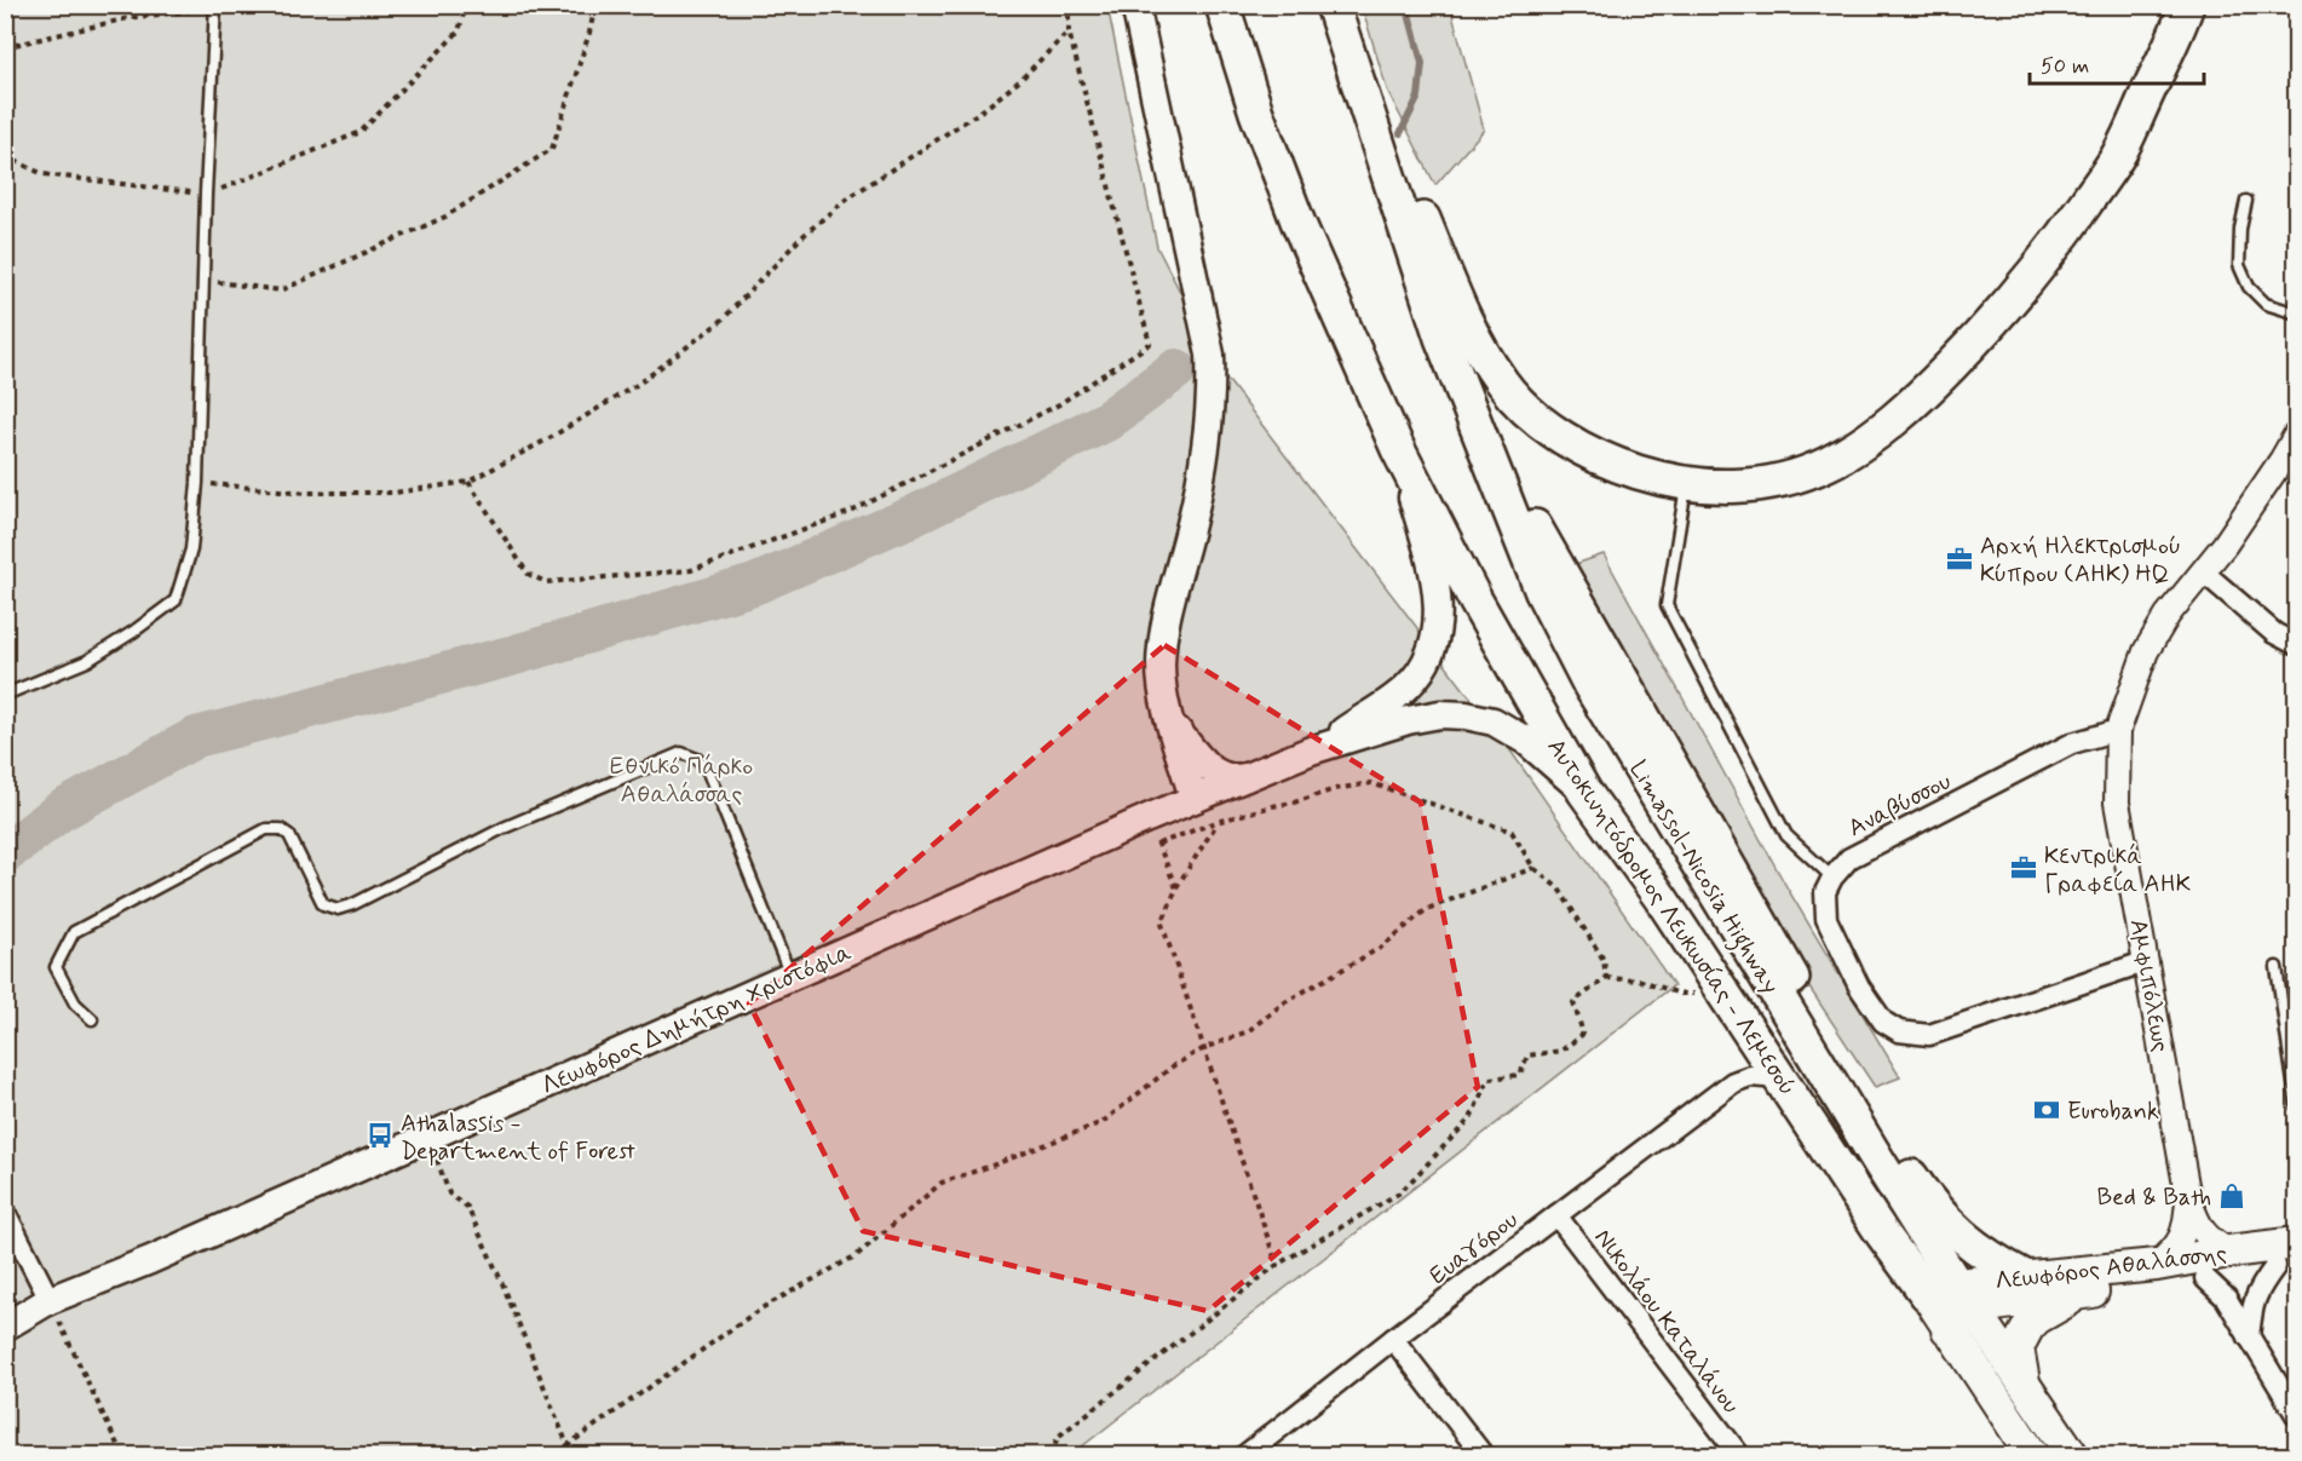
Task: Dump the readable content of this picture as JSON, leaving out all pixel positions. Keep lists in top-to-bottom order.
{
  "streets": {
    "highway": ["Limassol-Nicosia Highway", "Αυτοκινητόδρομος Λευκωσίας - Λεμεσού"],
    "main road": ["Λεωφόρος Δημήτρη Χριστόφια", "Λεωφόρος Αθαλάσσης"],
    "street": [
      "Αναβύσσου",
      "Αμφιπόλεως",
      "Ευαγόρου",
      "Νικολάου Καταλάνου"
    ]
  },
  "crossings": [
    ["Αναβύσσου", "Αμφιπόλεως"],
    ["Limassol-Nicosia Highway", "Αυτοκινητόδρομος Λευκωσίας - Λεμεσού"],
    ["Limassol-Nicosia Highway", "Λεωφόρος Αθαλάσσης"],
    ["Αυτοκινητόδρομος Λευκωσίας - Λεμεσού", "Λεωφόρος Δημήτρη Χριστόφια"],
    ["Αυτοκινητόδρομος Λευκωσίας - Λεμεσού", "Ευαγόρου"],
    ["Αυτοκινητόδρομος Λευκωσίας - Λεμεσού", "Λεωφόρος Αθαλάσσης"],
    ["Αμφιπόλεως", "Λεωφόρος Αθαλάσσης"],
    ["Ευαγόρου", "Νικολάου Καταλάνου"]
  ],
  "parks": ["Εθνικό Πάρκο Αθαλάσσας"],
  "places": {
    "office": ["Αρχή Ηλεκτρισμού Κύπρου (ΑΗΚ) HQ", "Κεντρικά Γραφεία ΑΗΚ"],
    "bank": ["Eurobank"],
    "bus stop": ["Athalassis - Department of Forest"],
    "shop": ["Bed & Bath"]
  },
  "scale_bar": "50 m"
}
